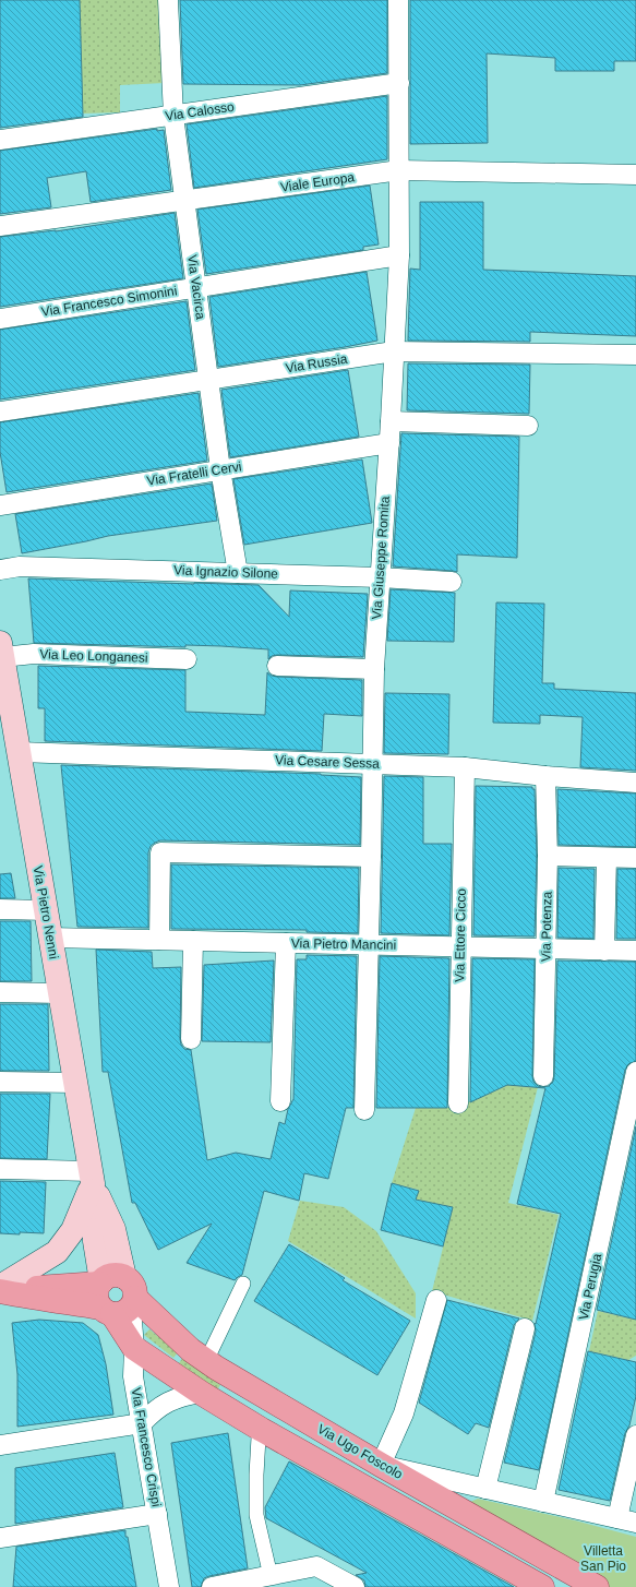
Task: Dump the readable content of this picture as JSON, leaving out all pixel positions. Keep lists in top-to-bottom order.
{
  "streets": {
    "main road": ["Via Pietro Nenni", "Via Ugo Foscolo"],
    "street": [
      "Via Calosso",
      "Viale Europa",
      "Via Vacirca",
      "Via Francesco Simonini",
      "Via Russia",
      "Via Fratelli Cervi",
      "Via Giuseppe Romita",
      "Via Ignazio Silone",
      "Via Leo Longanesi",
      "Via Cesare Sessa",
      "Via Potenza",
      "Via Ettore Cicco",
      "Via Pietro Mancini",
      "Via Perugia",
      "Via Francesco Crispi"
    ]
  },
  "crossings": [
    ["Via Calosso", "Via Vacirca"],
    ["Via Calosso", "Via Giuseppe Romita"],
    ["Viale Europa", "Via Vacirca"],
    ["Viale Europa", "Via Giuseppe Romita"],
    ["Via Vacirca", "Via Francesco Simonini"],
    ["Via Vacirca", "Via Russia"],
    ["Via Vacirca", "Via Fratelli Cervi"],
    ["Via Vacirca", "Via Ignazio Silone"],
    ["Via Francesco Simonini", "Via Giuseppe Romita"],
    ["Via Russia", "Via Giuseppe Romita"],
    ["Via Fratelli Cervi", "Via Giuseppe Romita"],
    ["Via Giuseppe Romita", "Via Ignazio Silone"],
    ["Via Giuseppe Romita", "Via Cesare Sessa"],
    ["Via Giuseppe Romita", "Via Pietro Mancini"],
    ["Via Leo Longanesi", "Via Pietro Nenni"],
    ["Via Cesare Sessa", "Via Pietro Nenni"],
    ["Via Cesare Sessa", "Via Potenza"],
    ["Via Cesare Sessa", "Via Ettore Cicco"],
    ["Via Pietro Nenni", "Via Pietro Mancini"],
    ["Via Pietro Nenni", "Via Ugo Foscolo"],
    ["Via Potenza", "Via Pietro Mancini"],
    ["Via Ettore Cicco", "Via Pietro Mancini"]
  ],
  "parks": ["Villetta San Pio"]
}
